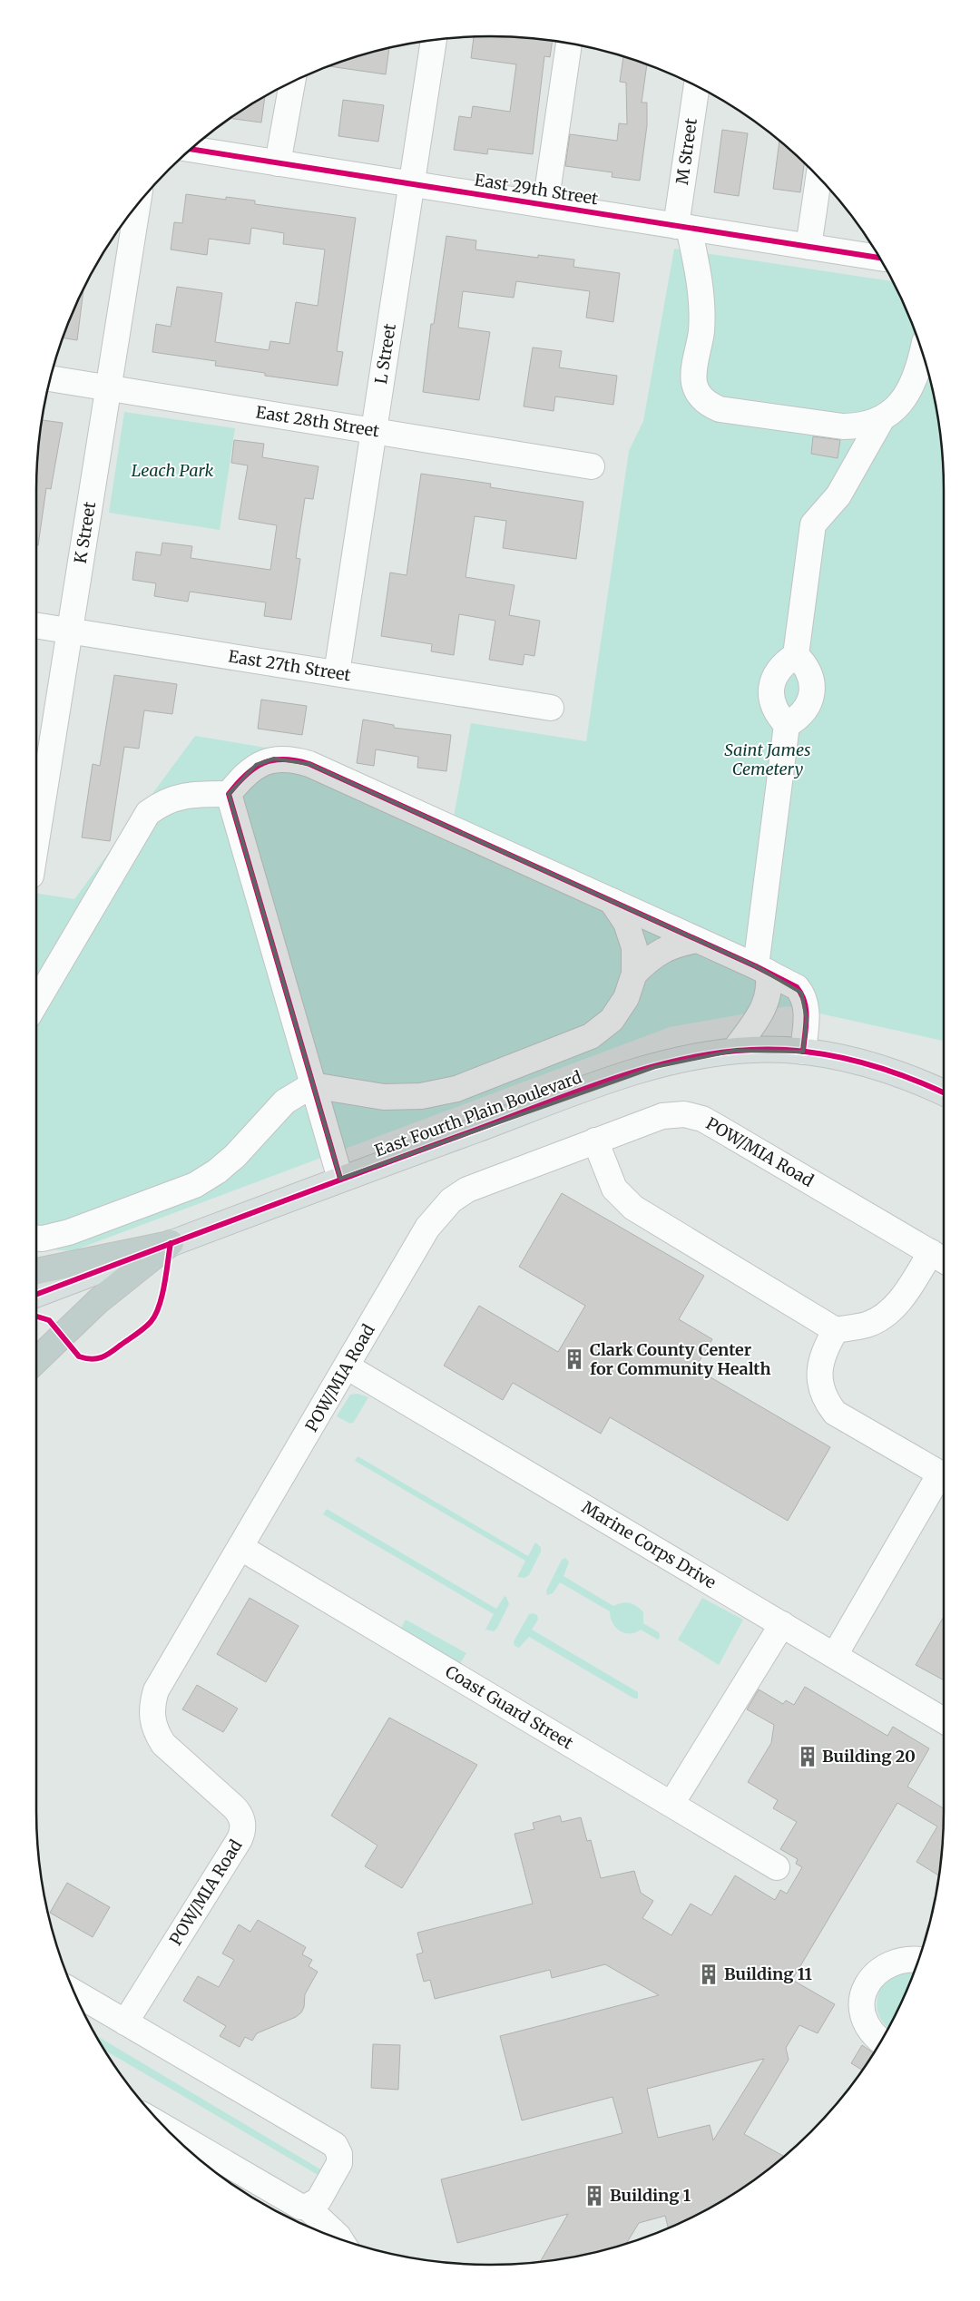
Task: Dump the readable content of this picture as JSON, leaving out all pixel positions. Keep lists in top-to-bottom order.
{
  "streets": {
    "main road": ["East Fourth Plain Boulevard"],
    "street": [
      "M Street",
      "East 29th Street",
      "L Street",
      "East 28th Street",
      "K Street",
      "East 27th Street",
      "POW/MIA Road",
      "Marine Corps Drive",
      "Coast Guard Street"
    ]
  },
  "crossings": [
    ["M Street", "East 29th Street"],
    ["East 29th Street", "L Street"],
    ["L Street", "East 28th Street"],
    ["L Street", "East 27th Street"],
    ["East 28th Street", "K Street"],
    ["K Street", "East 27th Street"],
    ["POW/MIA Road", "Marine Corps Drive"],
    ["POW/MIA Road", "Coast Guard Street"]
  ],
  "parks": ["Leach Park", "Saint James Cemetery"],
  "places": {
    "building": [
      "Clark County Center for Community Health",
      "Building 20",
      "Building 11",
      "Building 1"
    ]
  }
}
